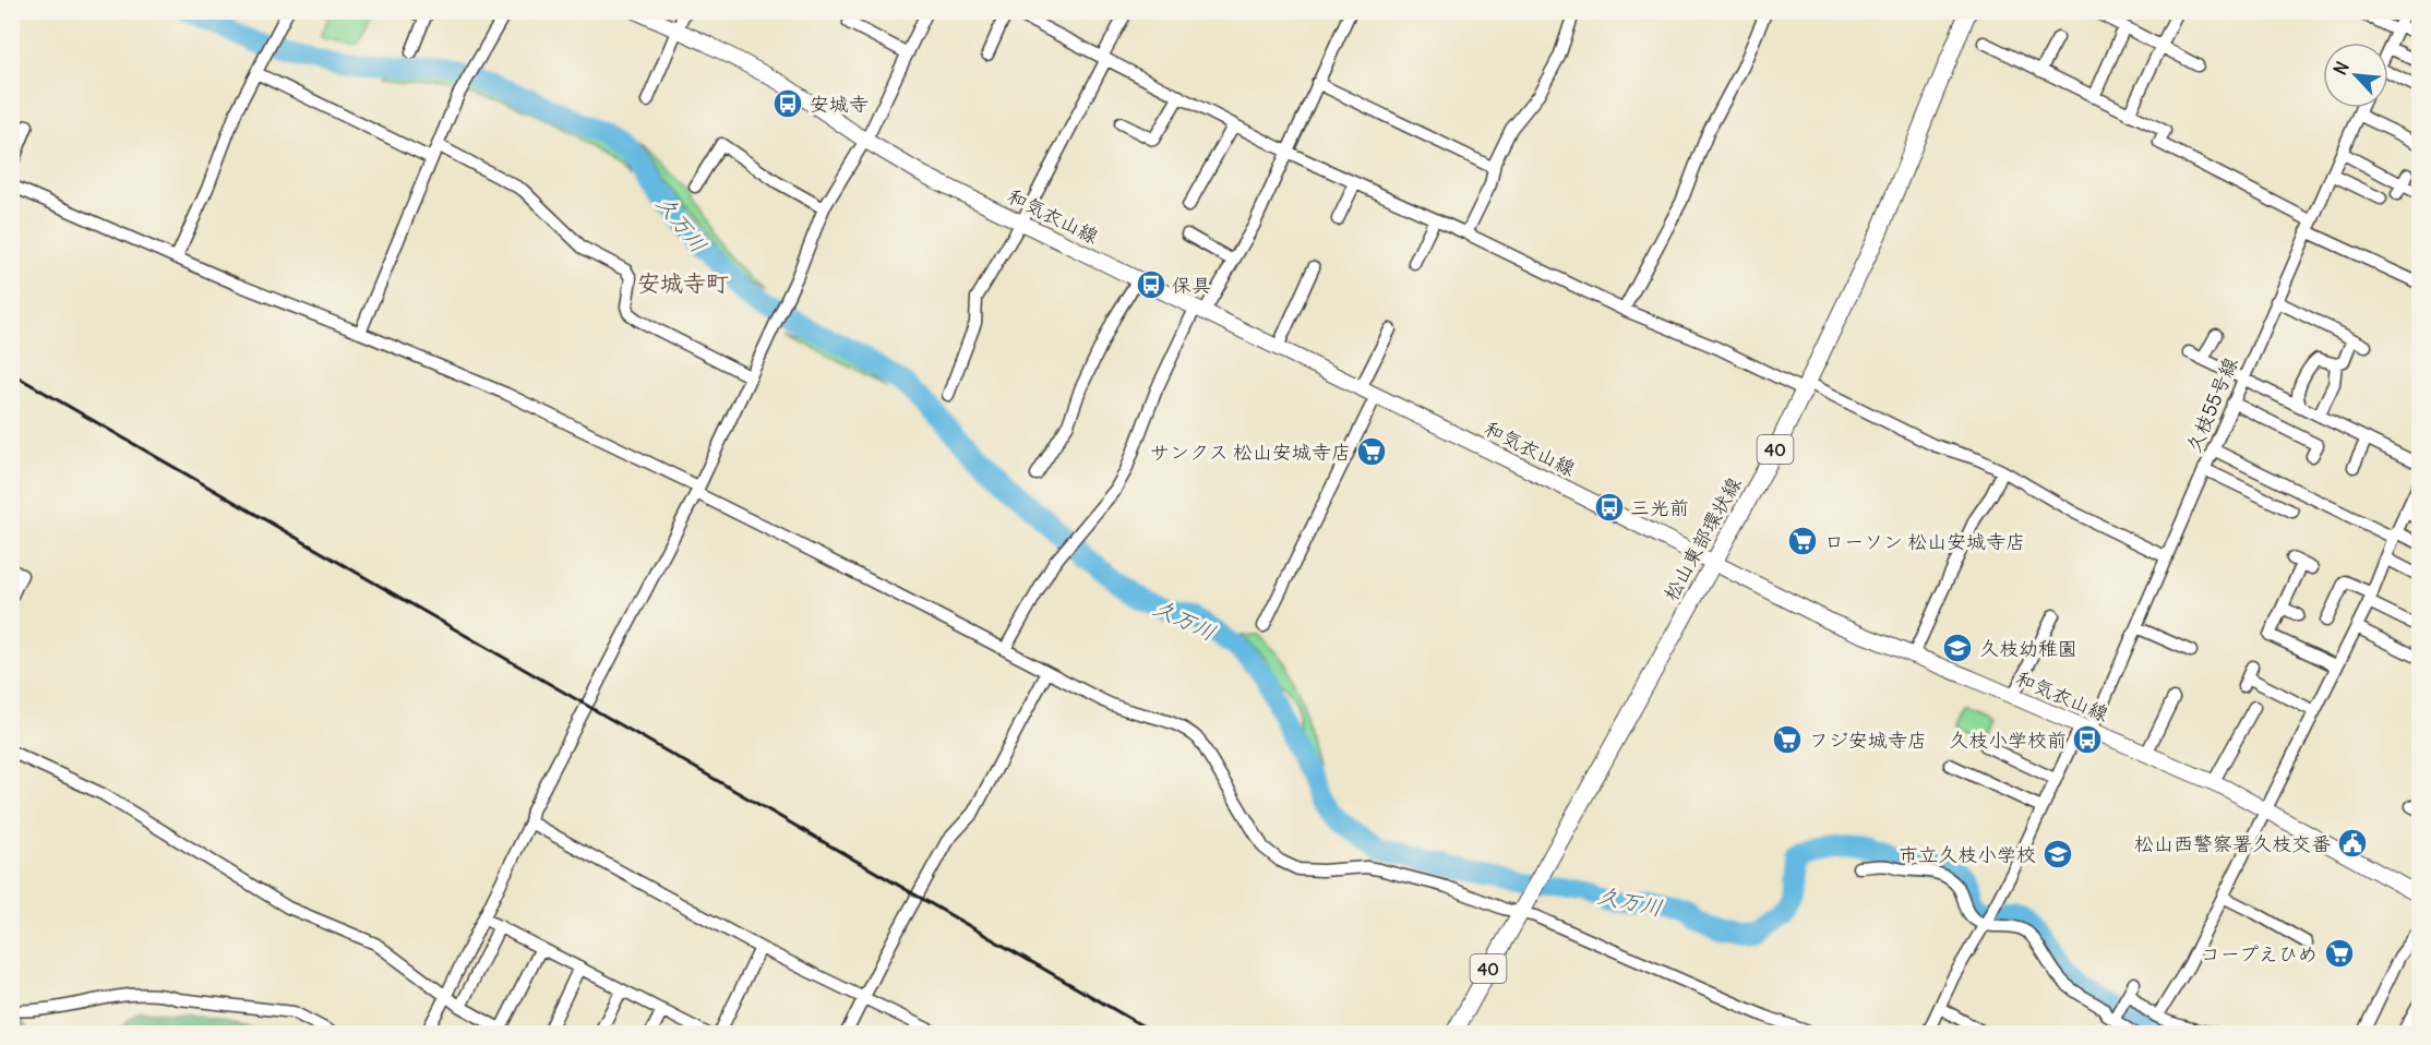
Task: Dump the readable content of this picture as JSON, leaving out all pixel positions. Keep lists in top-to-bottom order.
{
  "streets": {
    "main road": ["和気衣山線", "40", "松山東部環状線"],
    "street": ["久枝55号線"]
  },
  "crossings": [
    ["和気衣山線", "久枝55号線"],
    ["和気衣山線", "松山東部環状線"]
  ],
  "districts": ["安城寺町"],
  "water": ["久万川"],
  "places": {
    "bus stop": [
      "安城寺",
      "保具",
      "三光前",
      "久枝小学校前"
    ],
    "supermarket": [
      "サンクス 松山安城寺店",
      "ローソン 松山安城寺店",
      "フジ安城寺店",
      "コープえひめ"
    ],
    "school or university": ["久枝幼稚園", "市立久枝小学校"],
    "public building": ["松山西警察署久枝交番"]
  },
  "north": "top left"
}
